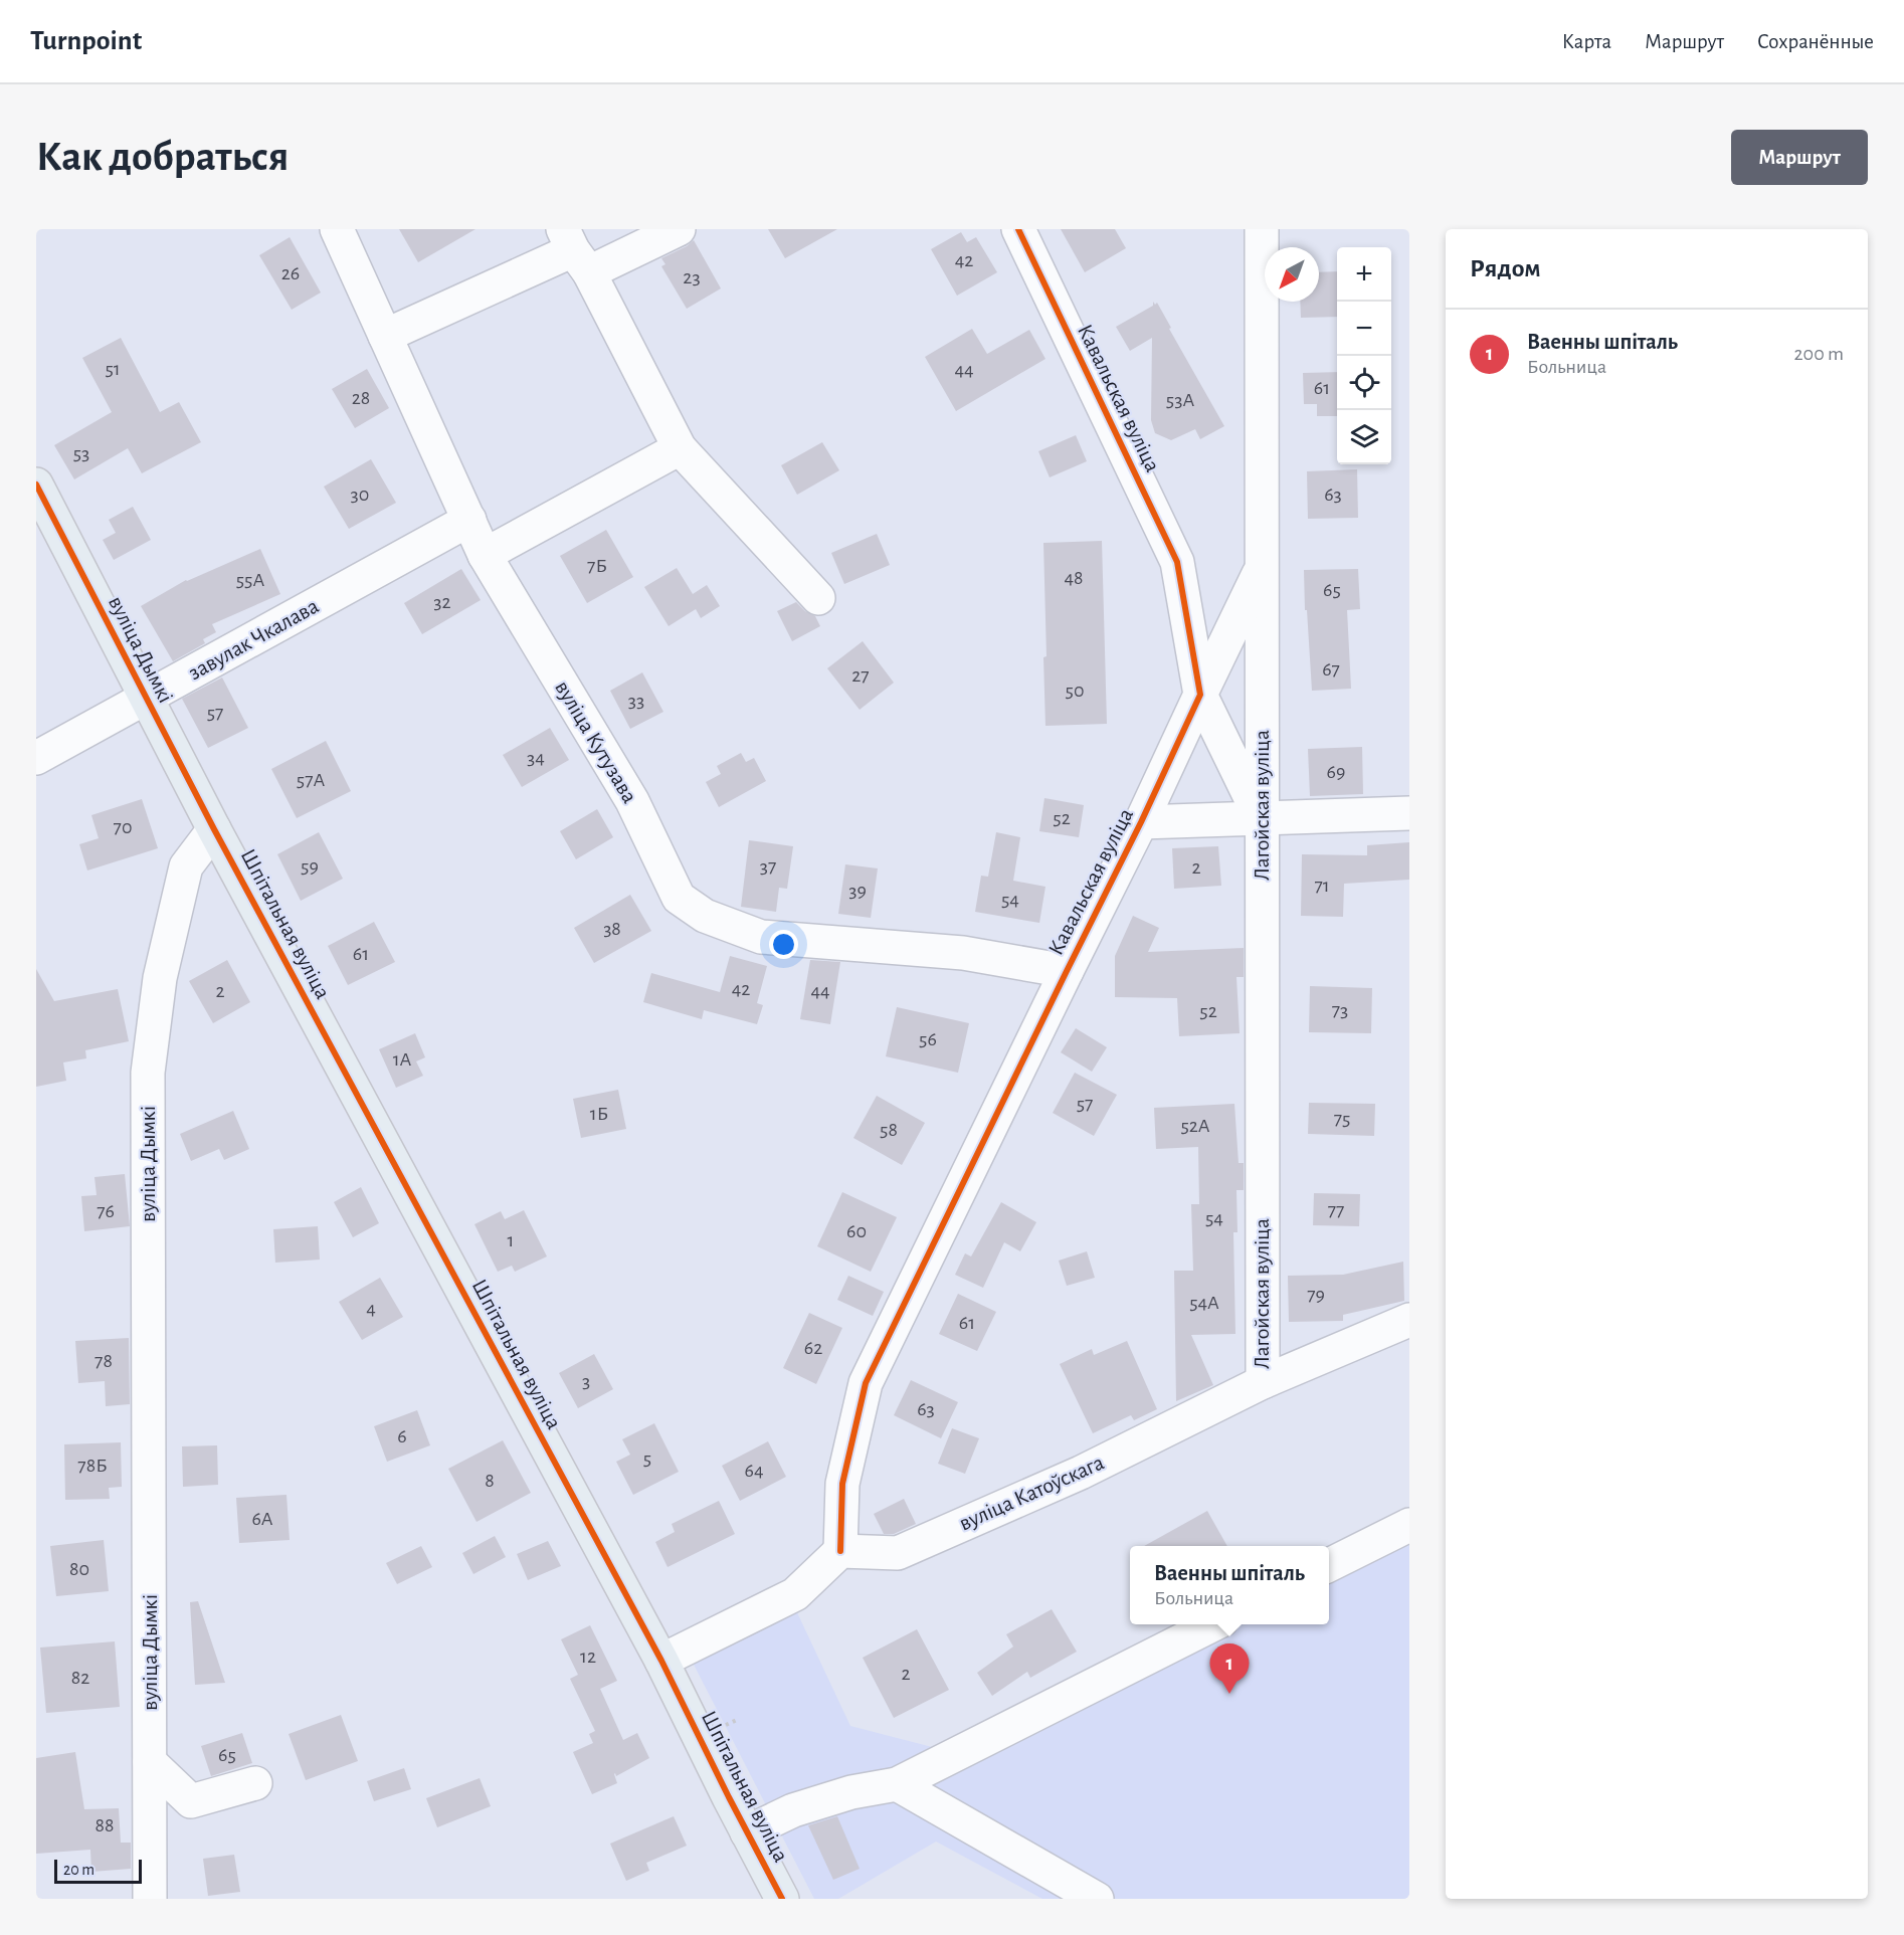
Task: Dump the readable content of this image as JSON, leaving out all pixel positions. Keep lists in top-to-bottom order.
{
  "streets": {
    "main road": ["вуліца Дымкі", "Шпітальная вуліца"],
    "street": [
      "Кавальская вуліца",
      "завулак Чкалава",
      "вуліца Кутузава",
      "Лагойская вуліца",
      "вуліца Катоўскага"
    ]
  },
  "crossings": [
    ["Кавальская вуліца", "вуліца Кутузава"],
    ["Кавальская вуліца", "вуліца Катоўскага"],
    ["завулак Чкалава", "вуліца Дымкі"],
    ["завулак Чкалава", "вуліца Кутузава"],
    ["вуліца Дымкі", "Шпітальная вуліца"],
    ["Лагойская вуліца", "вуліца Катоўскага"]
  ],
  "house_numbers": [
    "42",
    "26",
    "23",
    "51",
    "44",
    "61",
    "28",
    "53А",
    "53",
    "30",
    "63",
    "7Б",
    "48",
    "55А",
    "65",
    "32",
    "67",
    "27",
    "50",
    "33",
    "57",
    "34",
    "69",
    "57А",
    "52",
    "70",
    "59",
    "37",
    "2",
    "71",
    "39",
    "54",
    "38",
    "61",
    "42",
    "2",
    "44",
    "73",
    "52",
    "56",
    "1А",
    "57",
    "1Б",
    "75",
    "52А",
    "58",
    "77",
    "76",
    "54",
    "60",
    "1",
    "79",
    "54А",
    "4",
    "61",
    "62",
    "78",
    "3",
    "63",
    "6",
    "5",
    "78Б",
    "64",
    "8",
    "6А",
    "80",
    "12",
    "2",
    "82",
    "65",
    "88"
  ],
  "scale_bar": "20 m",
  "north": "bottom left",
  "page": {
    "header": "Turnpoint",
    "nav": ["Карта", "Маршрут", "Сохранённые"],
    "buttons": "Маршрут",
    "title": "Как добраться",
    "heading": "Рядом",
    "map_buttons": ["+", "−"],
    "list": [
      {
        "mark": "1",
        "name": "Ваенны шпіталь",
        "note": "Больница",
        "value": "200 m"
      }
    ],
    "popup": ["Ваенны шпіталь", "Больница"],
    "pins": "1",
    "scale": "20 m"
  }
}
